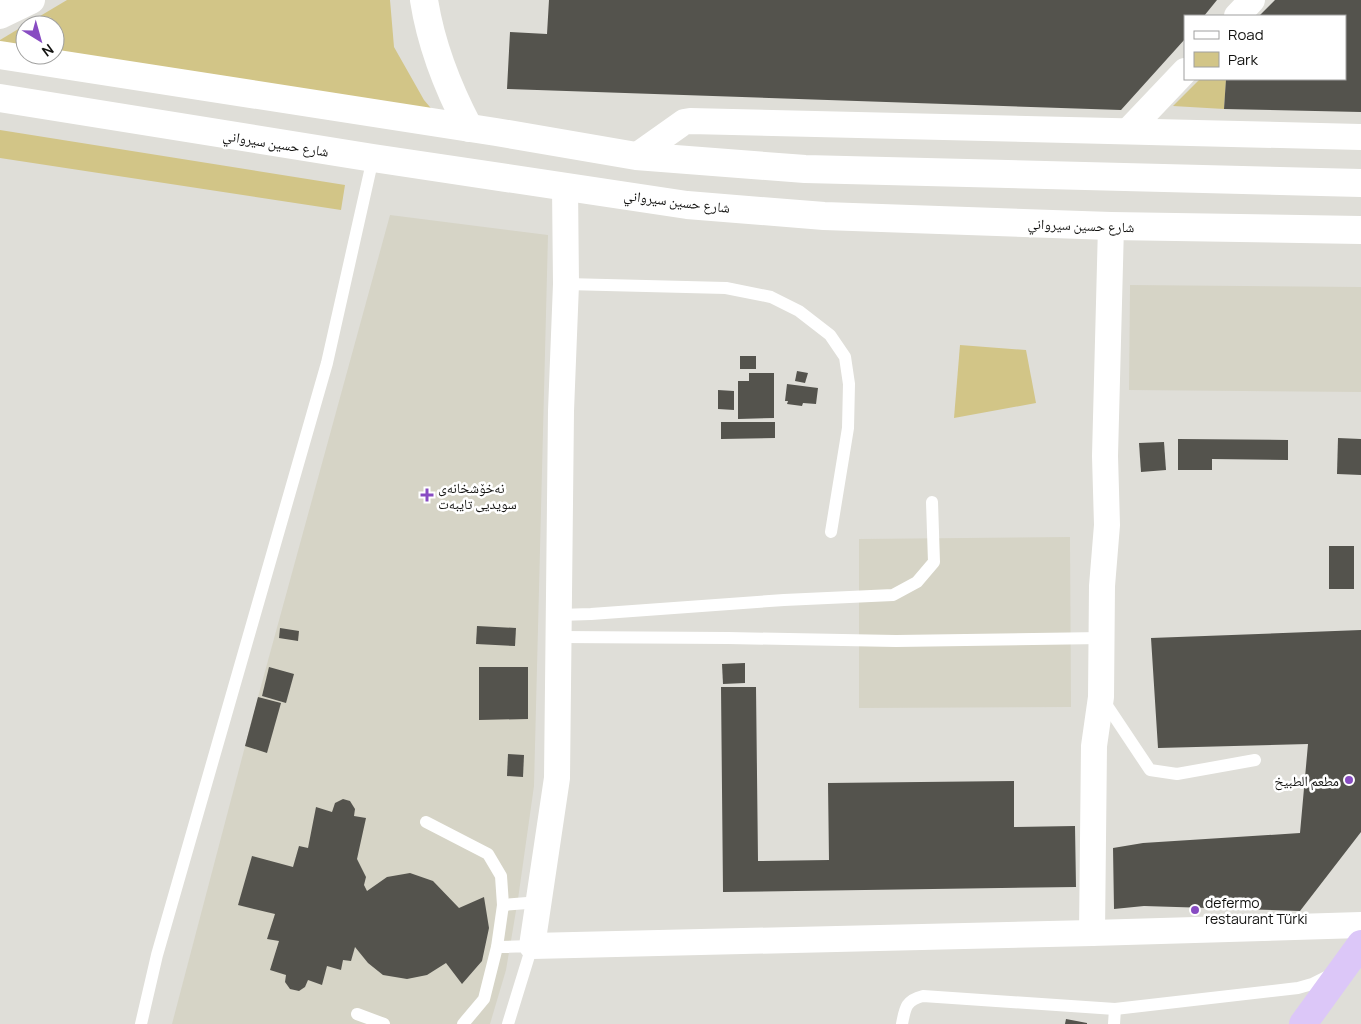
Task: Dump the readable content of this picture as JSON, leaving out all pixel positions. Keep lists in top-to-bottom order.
{
  "streets": {
    "street": ["شارع حسين سيرواني"]
  },
  "places": {
    "health": ["نەخۆشخانەی سویدیی تایبەت"],
    "other": ["مطعم الطبيخ", "defermo restaurant Türki"]
  },
  "legend": ["Road", "Park"],
  "north": "bottom right"
}
